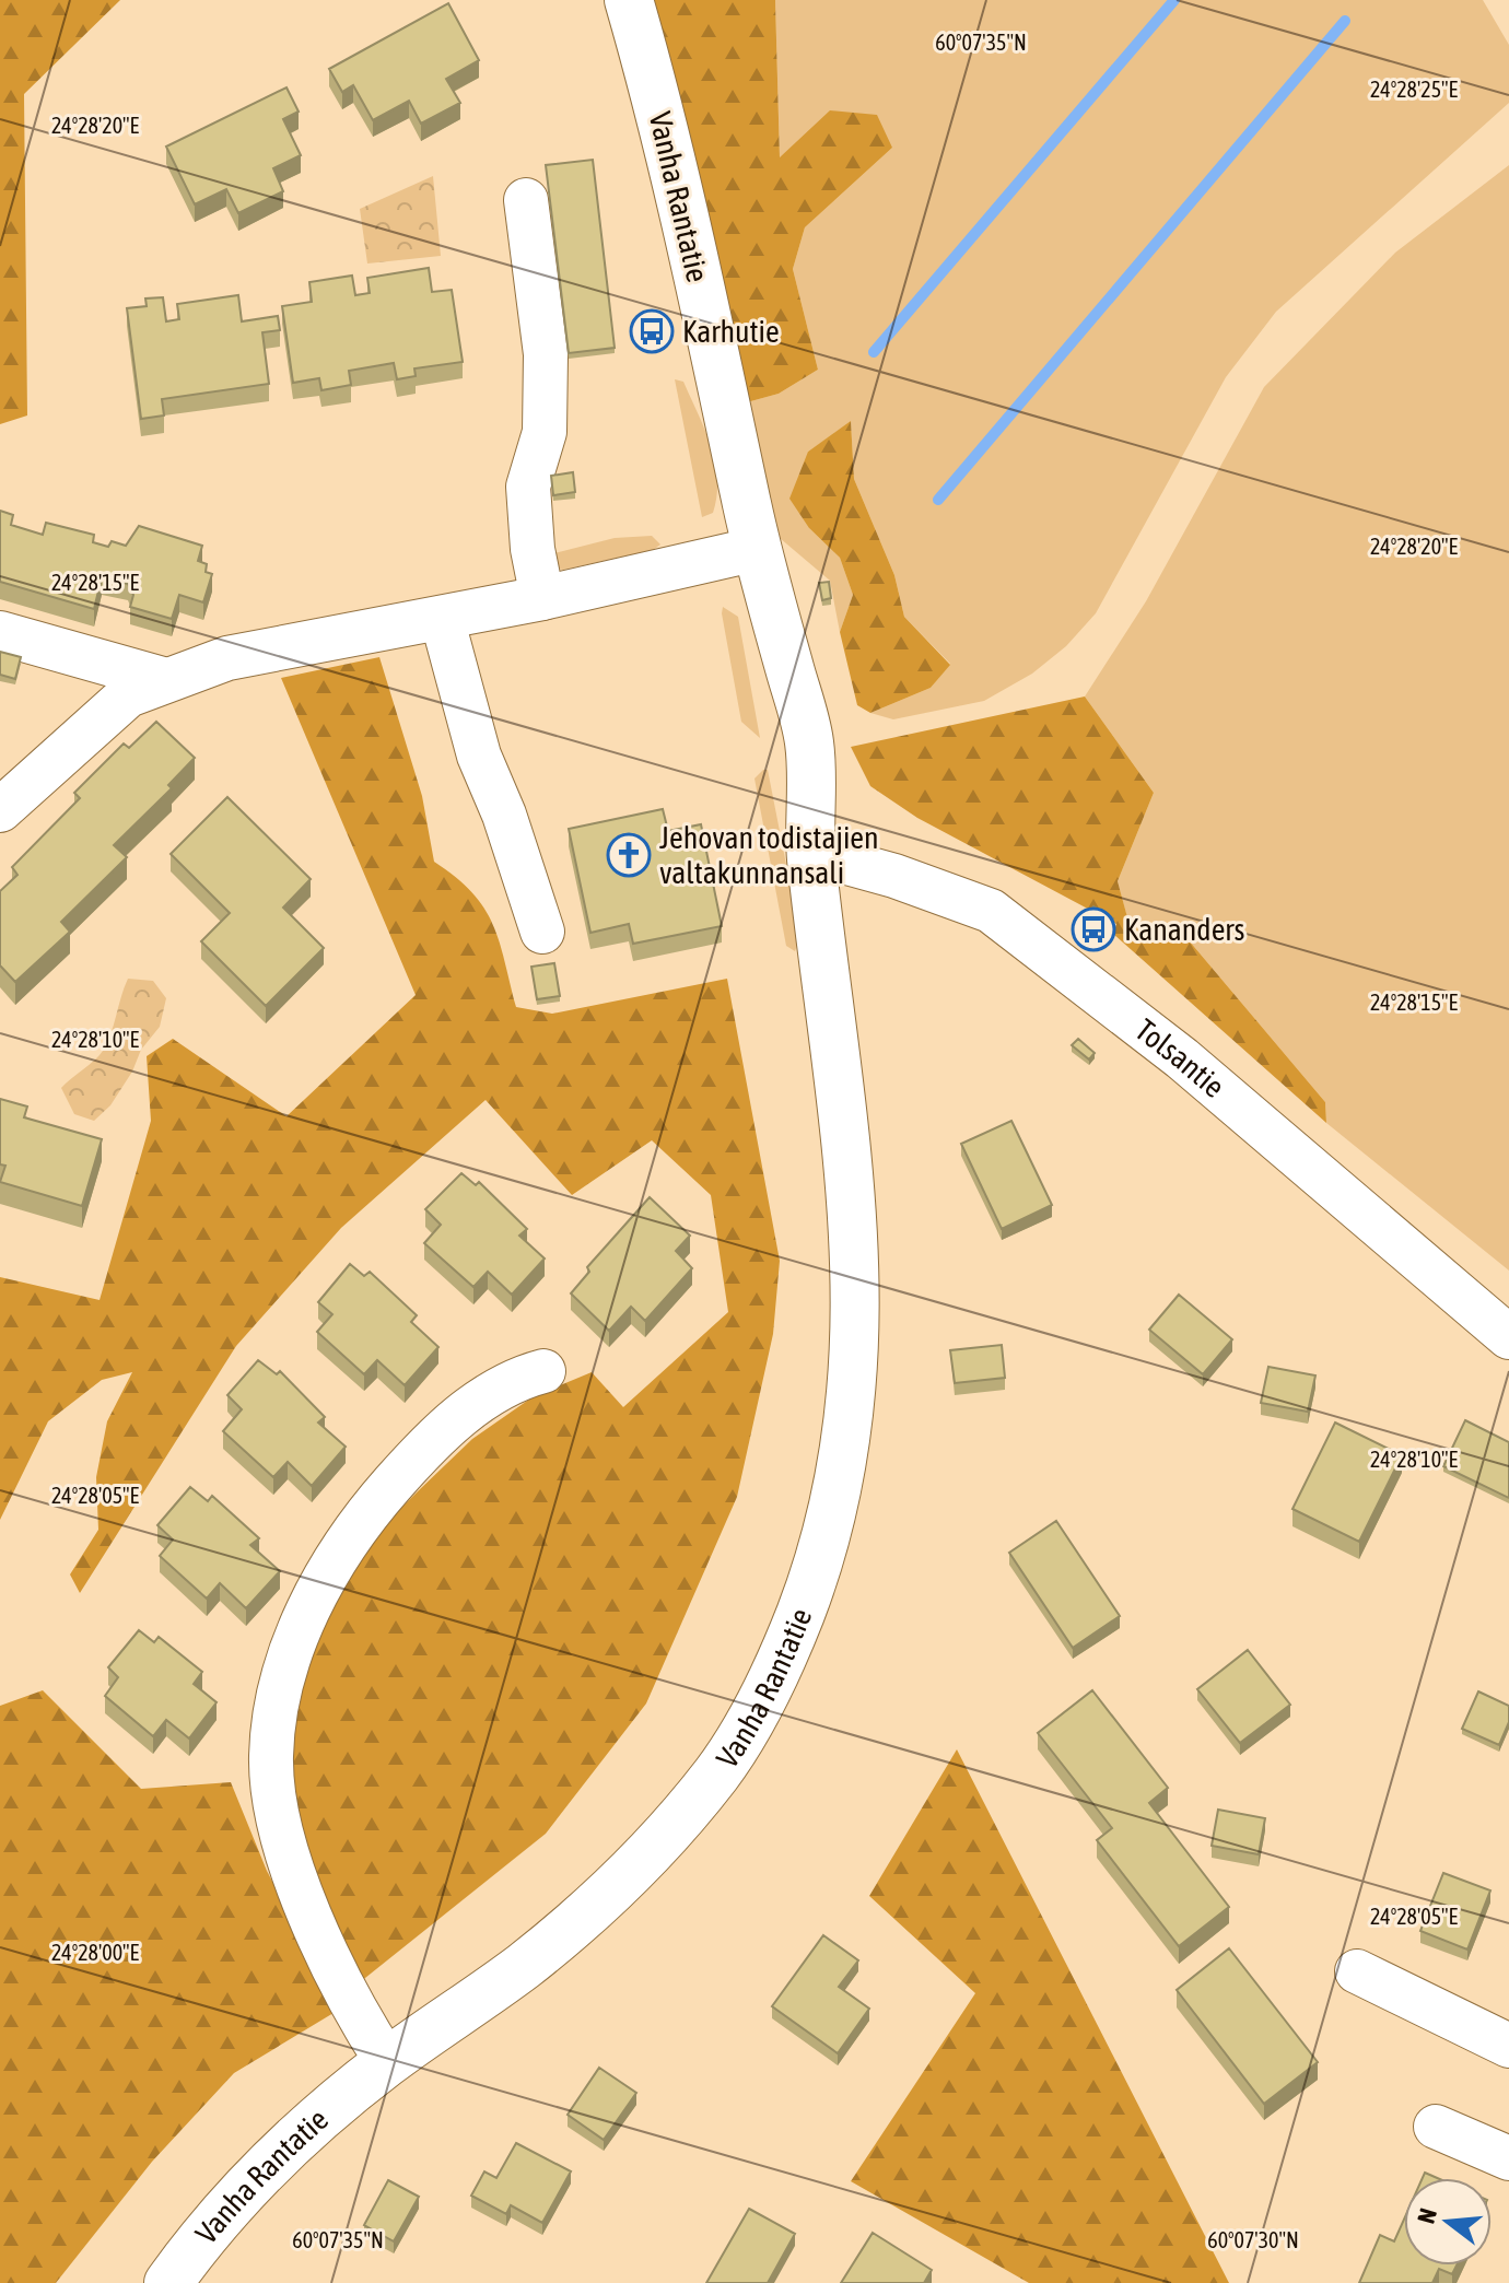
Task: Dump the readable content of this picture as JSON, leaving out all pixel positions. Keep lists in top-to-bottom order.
{
  "streets": {
    "main road": ["Vanha Rantatie"],
    "street": ["Tolsantie"]
  },
  "crossings": [
    ["Vanha Rantatie", "Tolsantie"]
  ],
  "places": {
    "bus stop": ["Karhutie", "Kananders"],
    "church": ["Jehovan todistajien valtakunnansali"]
  },
  "north": "left",
  "coordinates": [
    "60°07'35\"N",
    "24°28'25\"E",
    "24°28'20\"E",
    "24°28'15\"E",
    "24°28'10\"E",
    "24°28'05\"E",
    "24°28'00\"E",
    "60°07'30\"N"
  ]
}
